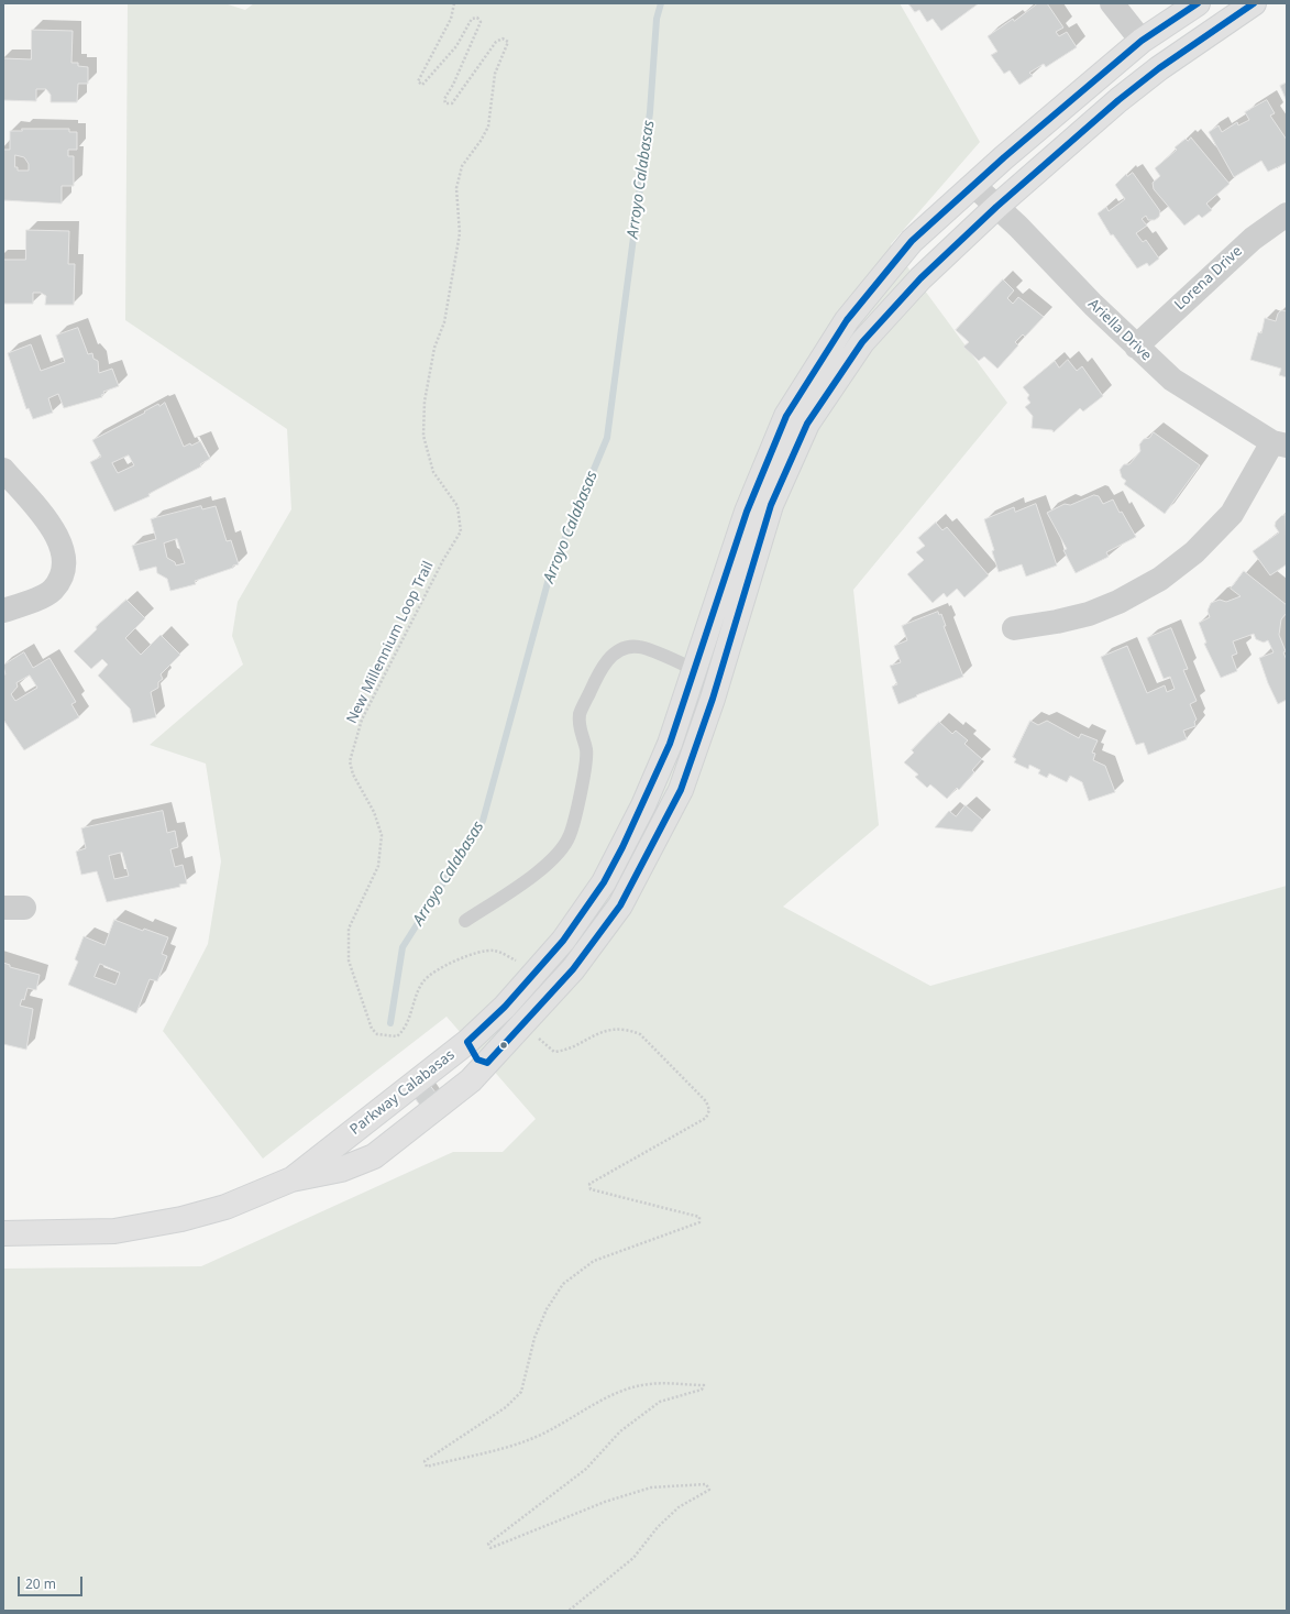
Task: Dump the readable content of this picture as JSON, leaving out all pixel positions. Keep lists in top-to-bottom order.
{
  "streets": {
    "street": ["Lorena Drive", "Ariella Drive", "Parkway Calabasas"],
    "path": ["New Millennium Loop Trail"]
  },
  "crossings": [
    ["Lorena Drive", "Ariella Drive"],
    ["Ariella Drive", "Parkway Calabasas"],
    ["New Millennium Loop Trail", "Parkway Calabasas"]
  ],
  "water": ["Arroyo Calabasas"],
  "scale_bar": "20 m"
}
